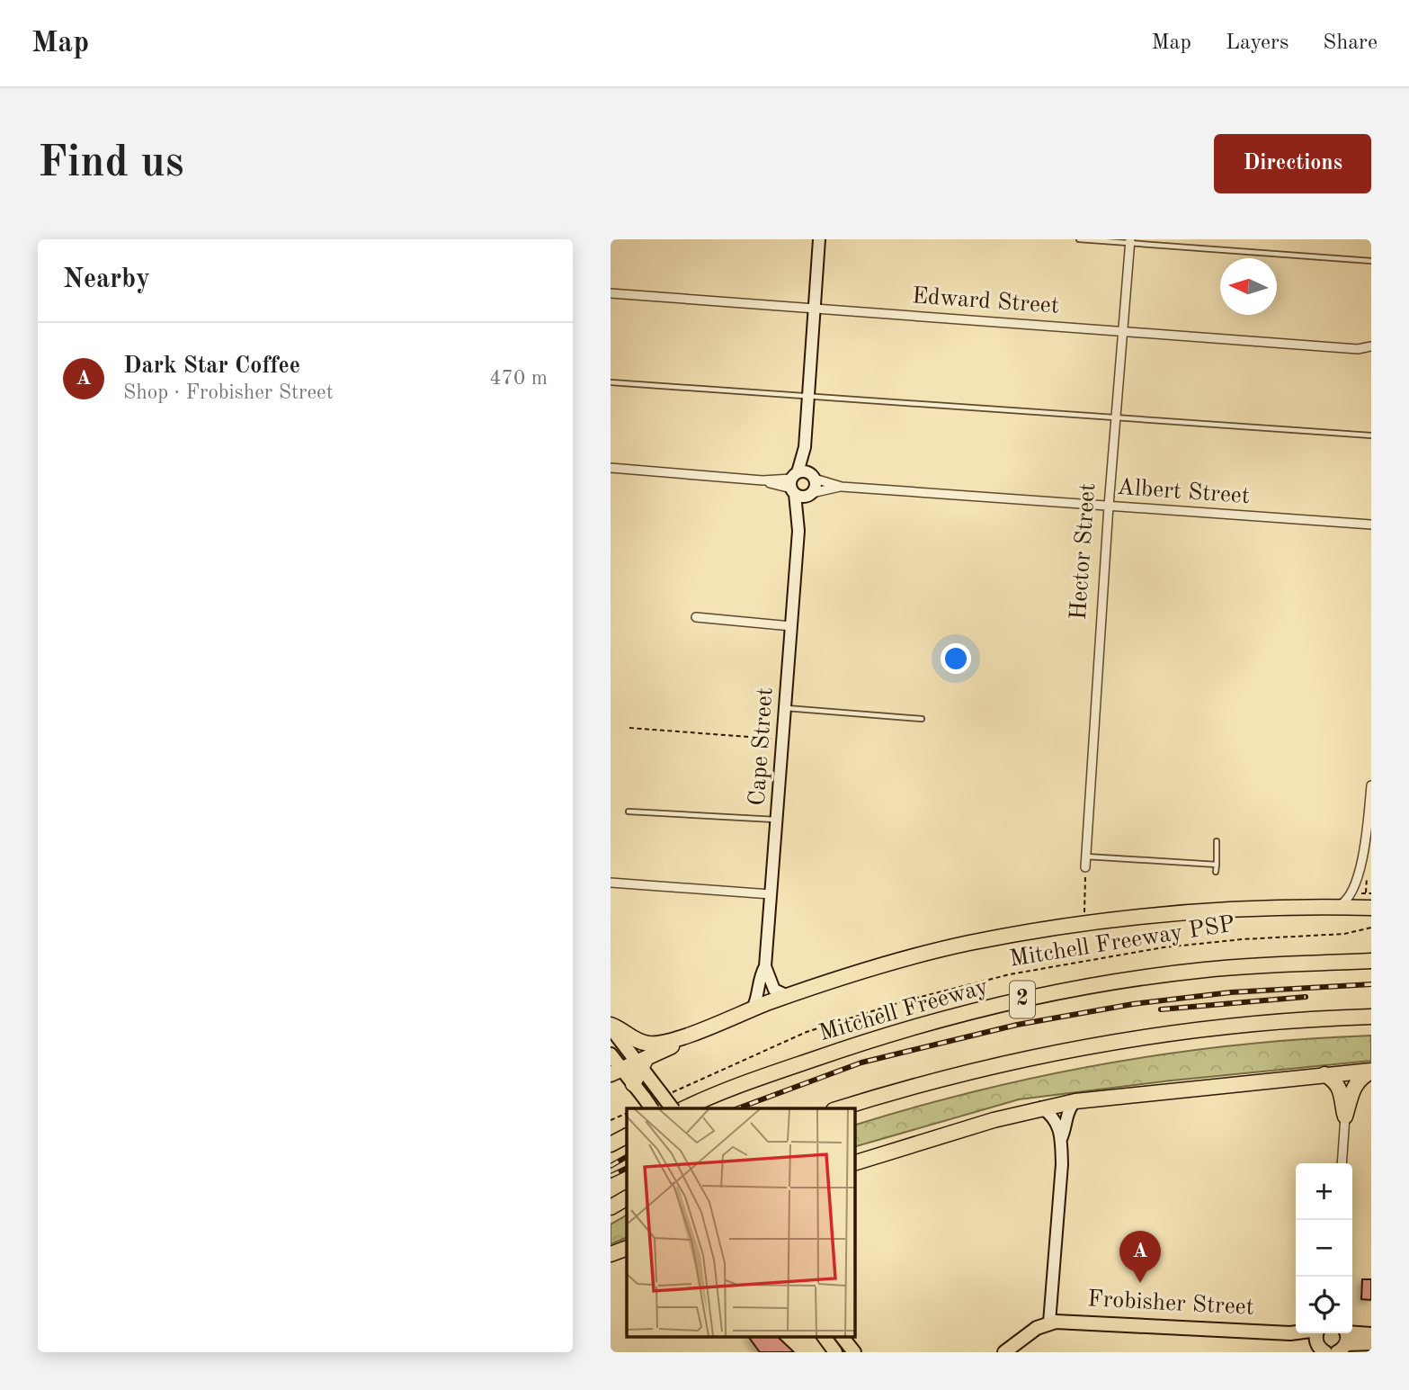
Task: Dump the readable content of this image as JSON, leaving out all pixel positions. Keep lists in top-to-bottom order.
{
  "streets": {
    "highway": ["2", "Mitchell Freeway"],
    "main road": ["Frobisher Street"],
    "street": [
      "Edward Street",
      "Albert Street",
      "Hector Street",
      "Cape Street"
    ],
    "path": ["Mitchell Freeway PSP"]
  },
  "crossings": [
    ["Edward Street", "Hector Street"],
    ["Edward Street", "Cape Street"],
    ["Albert Street", "Hector Street"],
    ["Albert Street", "Cape Street"]
  ],
  "north": "left",
  "page": {
    "header": "Map",
    "nav": ["Map", "Layers", "Share"],
    "buttons": "Directions",
    "title": "Find us",
    "heading": "Nearby",
    "list": [
      {
        "mark": "A",
        "name": "Dark Star Coffee",
        "note": "Shop · Frobisher Street",
        "value": "470 m"
      }
    ],
    "map_buttons": ["+", "−"],
    "pins": "A"
  }
}
